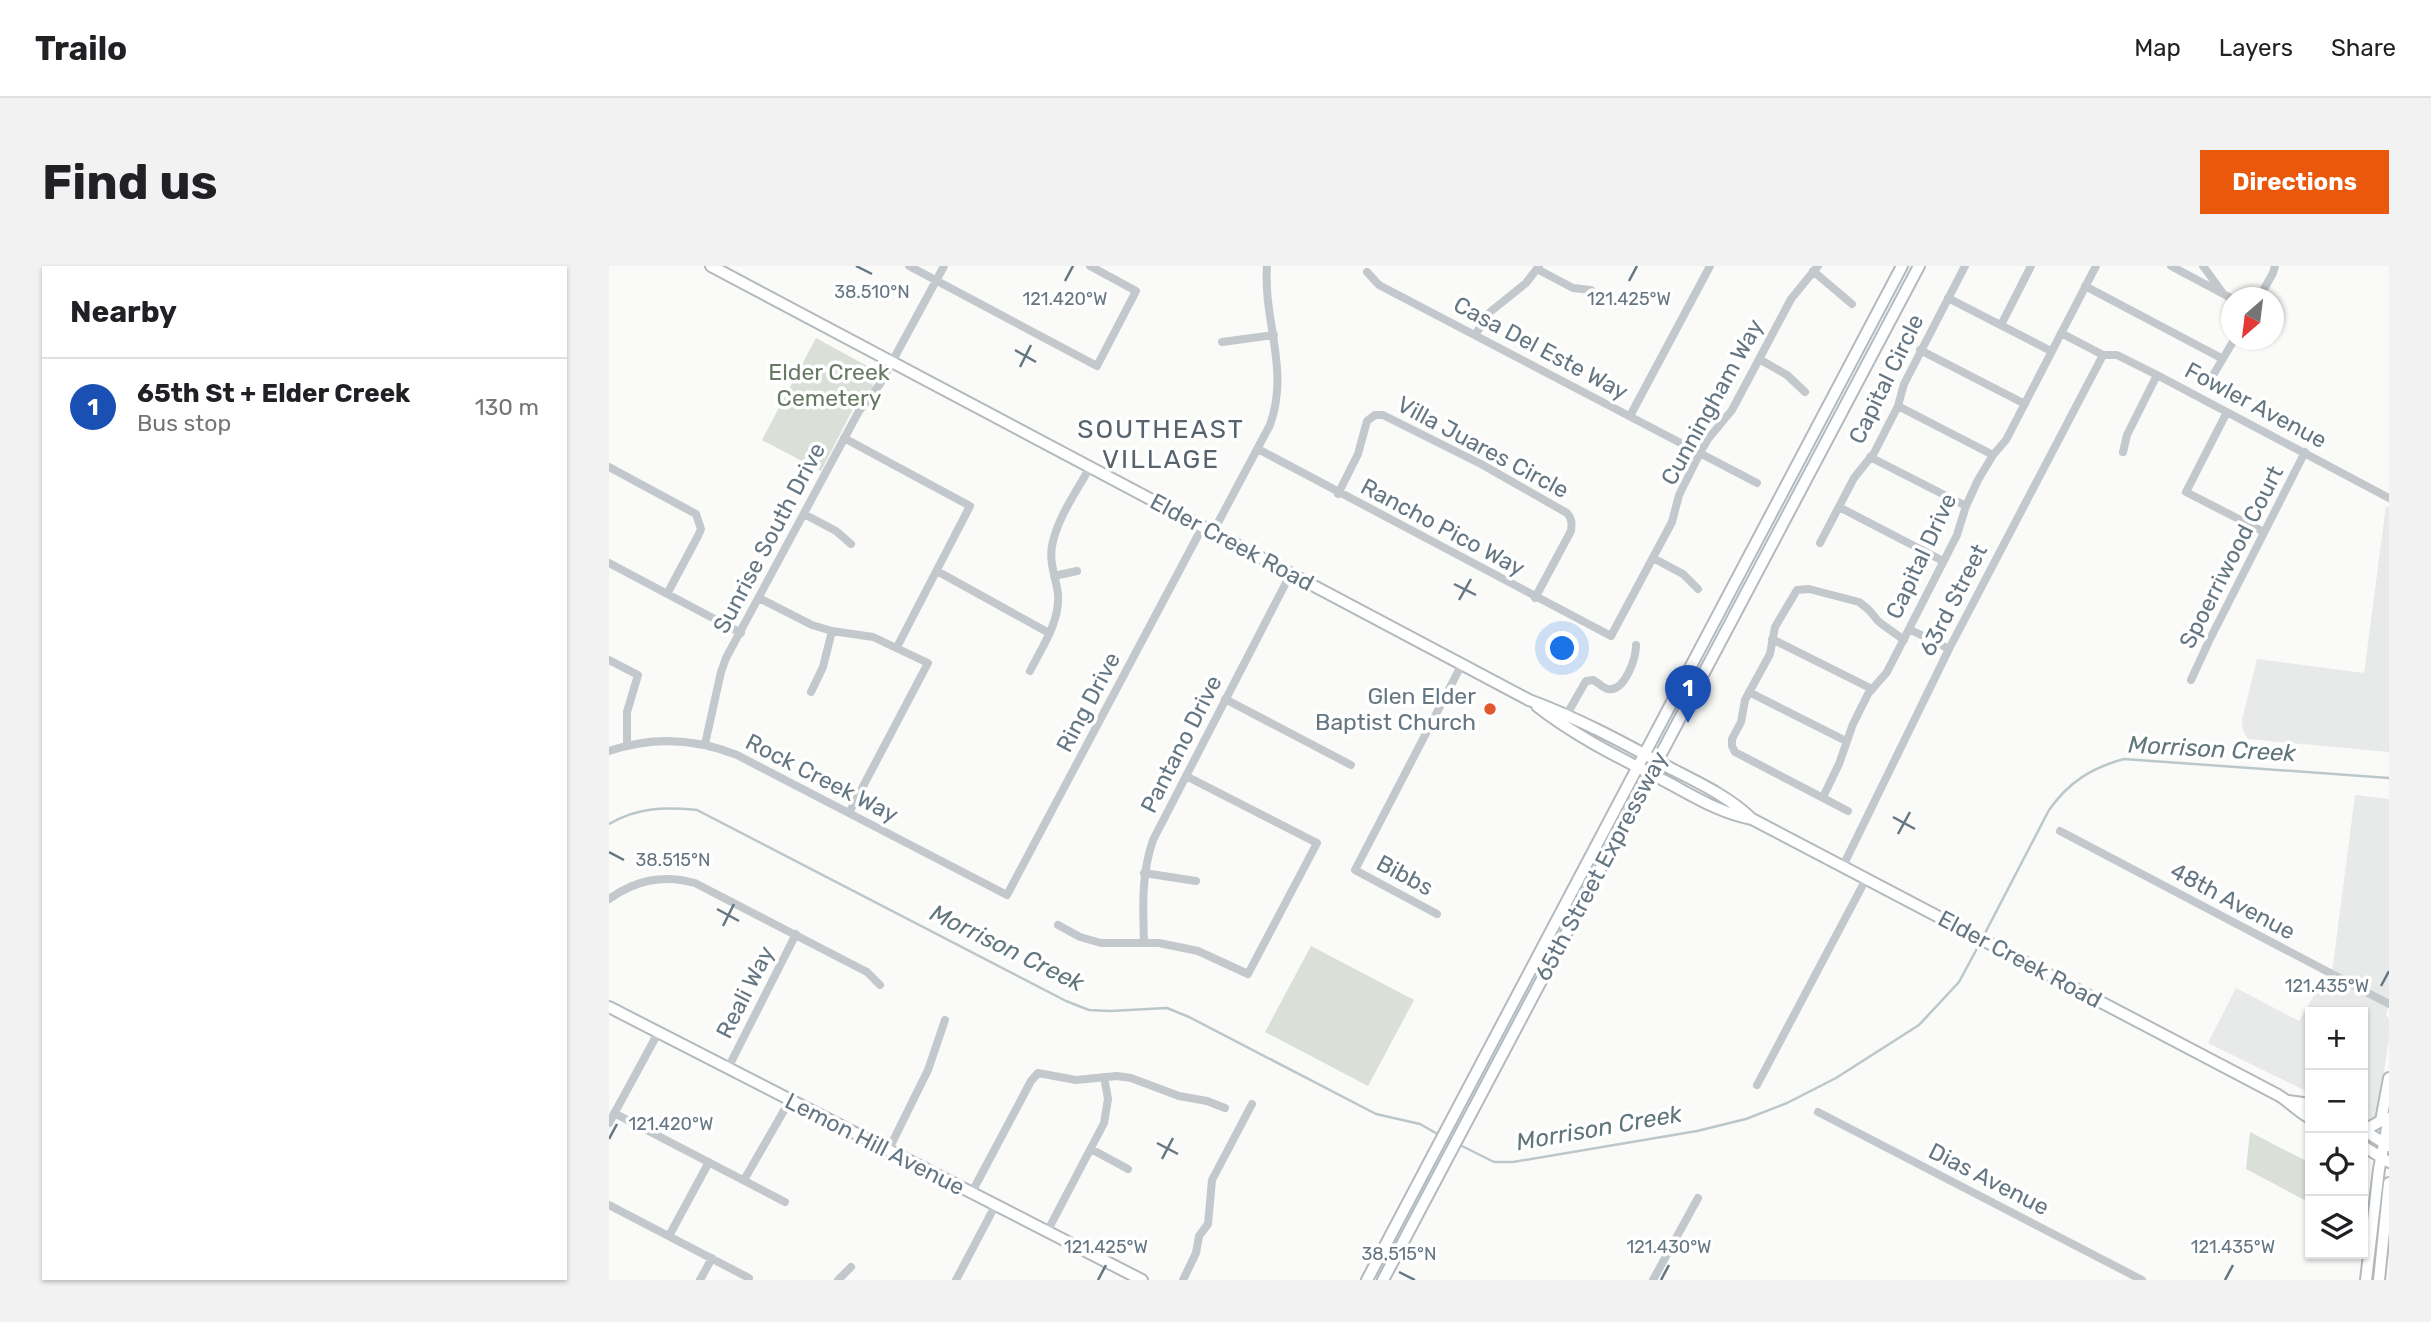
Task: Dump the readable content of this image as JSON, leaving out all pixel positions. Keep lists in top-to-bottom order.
{
  "streets": {
    "main road": ["Elder Creek Road", "65th Street Expressway", "Lemon Hill Avenue"],
    "street": [
      "Casa Del Este Way",
      "Capital Circle",
      "Cunningham Way",
      "Fowler Avenue",
      "Villa Juares Circle",
      "Rancho Pico Way",
      "Sunrise South Drive",
      "Capital Drive",
      "Spoerriwood Court",
      "63rd Street",
      "Ring Drive",
      "Pantano Drive",
      "Rock Creek Way",
      "Bibbs",
      "48th Avenue",
      "Reali Way",
      "Dias Avenue"
    ]
  },
  "crossings": [
    ["Casa Del Este Way", "Cunningham Way"],
    ["Cunningham Way", "Rancho Pico Way"],
    ["Fowler Avenue", "Spoerriwood Court"],
    ["Fowler Avenue", "63rd Street"],
    ["Villa Juares Circle", "Rancho Pico Way"],
    ["Rancho Pico Way", "Ring Drive"],
    ["Sunrise South Drive", "Elder Creek Road"],
    ["Sunrise South Drive", "Rock Creek Way"],
    ["Elder Creek Road", "63rd Street"],
    ["Elder Creek Road", "Ring Drive"],
    ["Elder Creek Road", "Pantano Drive"],
    ["Elder Creek Road", "65th Street Expressway"],
    ["Elder Creek Road", "Bibbs"],
    ["Ring Drive", "Rock Creek Way"],
    ["Reali Way", "Lemon Hill Avenue"]
  ],
  "districts": ["SOUTHEAST VILLAGE"],
  "water": ["Morrison Creek"],
  "parks": ["Elder Creek Cemetery"],
  "places": ["Glen Elder Baptist Church"],
  "north": "bottom left",
  "page": {
    "header": "Trailo",
    "nav": ["Map", "Layers", "Share"],
    "buttons": "Directions",
    "title": "Find us",
    "heading": "Nearby",
    "list": [
      {
        "mark": "1",
        "name": "65th St + Elder Creek",
        "note": "Bus stop",
        "value": "130 m"
      }
    ],
    "pins": "1",
    "map_buttons": ["+", "−"]
  },
  "coordinates": [
    "38.510°N",
    "121.420°W",
    "121.425°W",
    "38.515°N",
    "121.435°W",
    "121.430°W"
  ]
}
